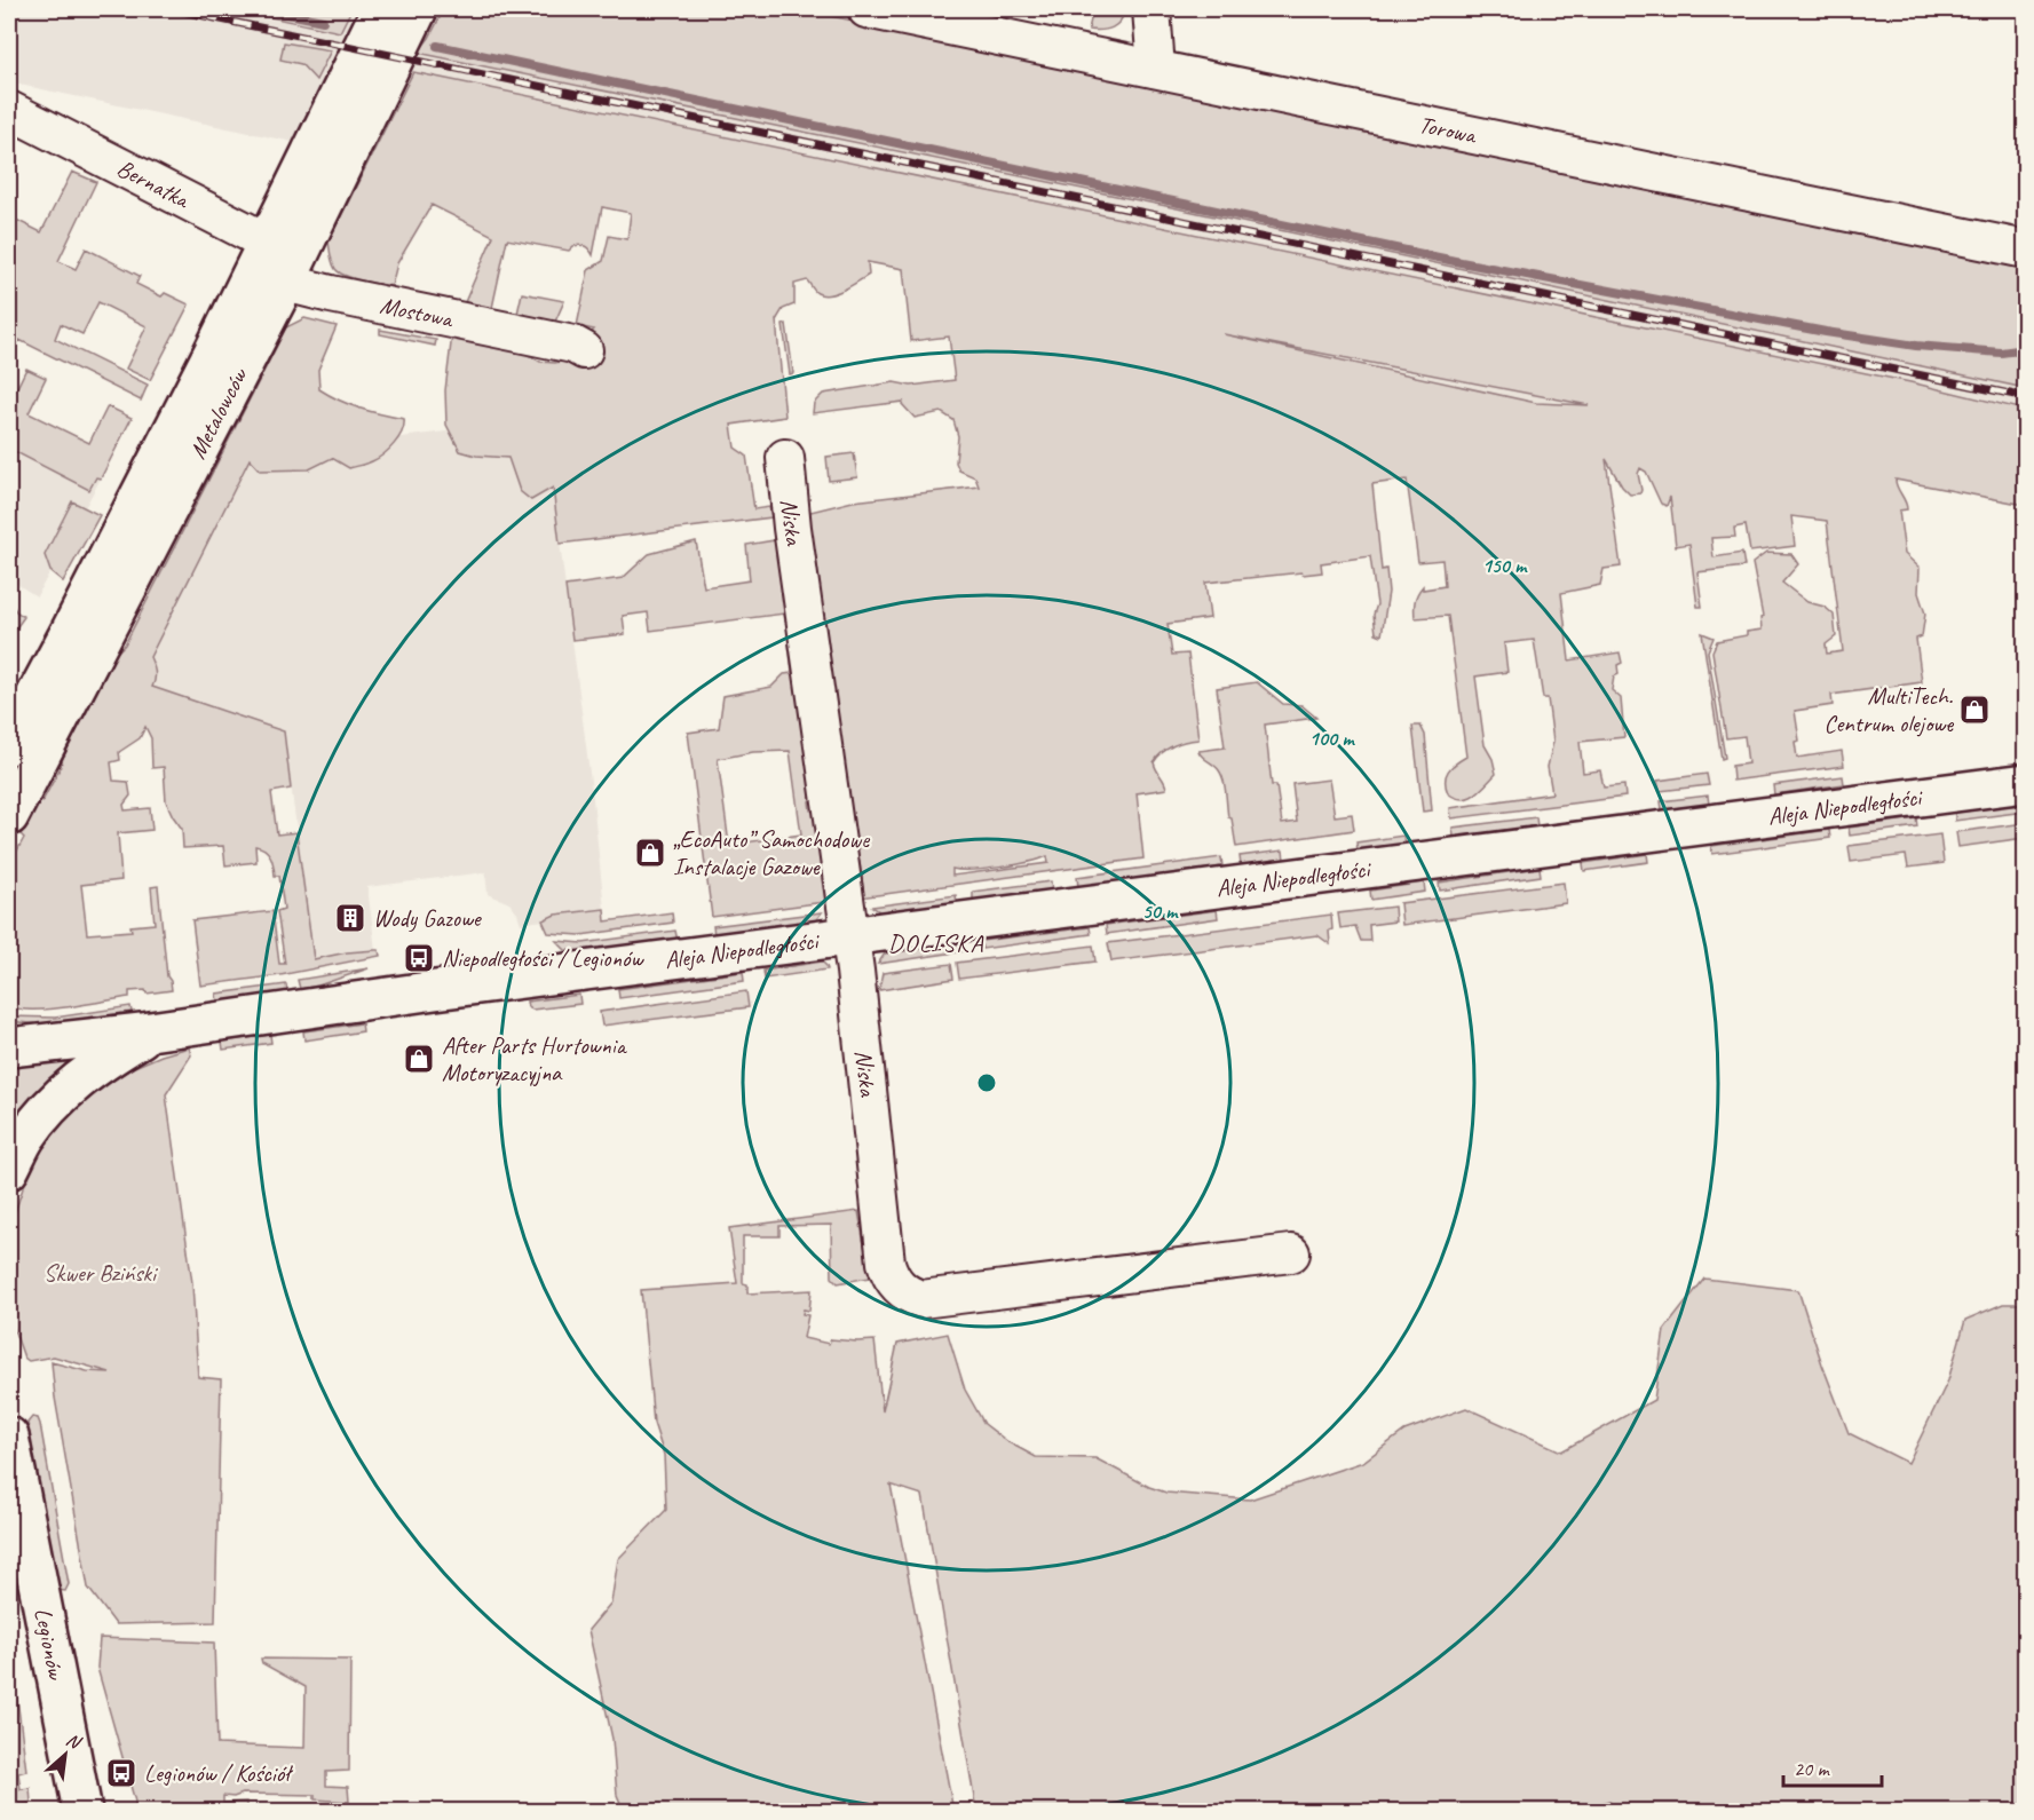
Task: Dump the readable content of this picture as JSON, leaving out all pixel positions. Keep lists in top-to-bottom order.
{
  "streets": {
    "street": [
      "Torowa",
      "Bernatka",
      "Mostowa",
      "Metalowców",
      "Niska",
      "Aleja Niepodległości",
      "Legionów"
    ]
  },
  "crossings": [
    ["Bernatka", "Mostowa"],
    ["Bernatka", "Metalowców"],
    ["Mostowa", "Metalowców"],
    ["Niska", "Aleja Niepodległości"]
  ],
  "districts": ["DOLISKA"],
  "parks": ["Skwer Bziński"],
  "places": {
    "shop": ["MultiTech. Centrum olejowe", "„EcoAuto” Samochodowe Instalacje Gazowe", "After Parts Hurtownia Motoryzacyjna"],
    "building": ["Wody Gazowe"],
    "bus stop": ["Niepodległości / Legionów", "Legionów / Kościół"]
  },
  "scale_bar": "20 m",
  "north": "top right",
  "rings": ["150 m", "100 m", "50 m"]
}
